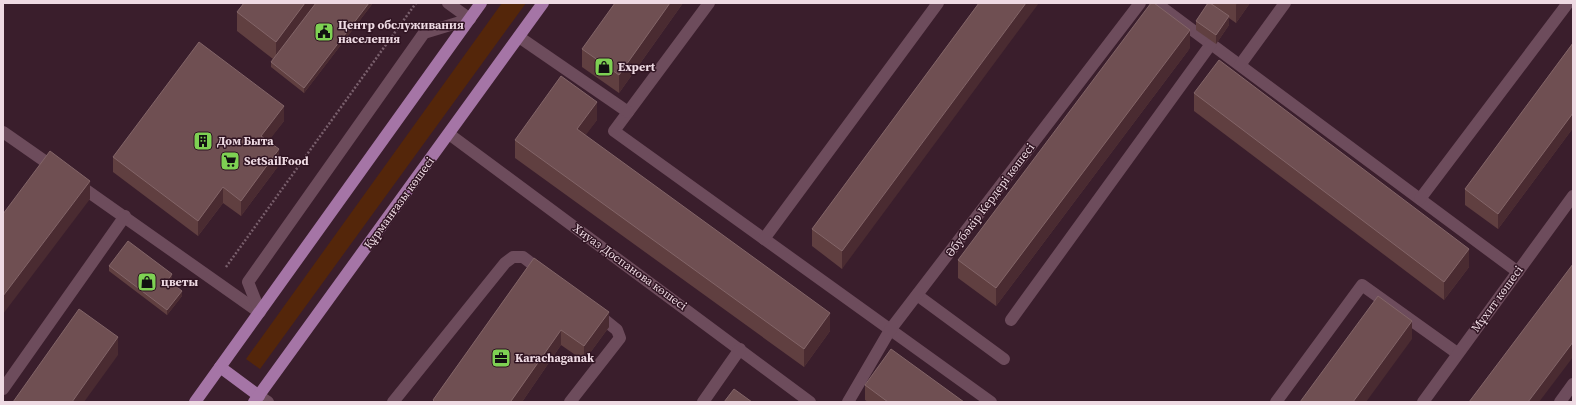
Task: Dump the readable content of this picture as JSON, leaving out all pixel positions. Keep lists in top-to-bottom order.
{
  "streets": {
    "main road": ["Құрманғазы көшесі"],
    "street": ["Әбубәкір Кердері көшесі", "Хиуаз Доспанова көшесі", "Мұхит көшесі"]
  },
  "crossings": [
    ["Құрманғазы көшесі", "Хиуаз Доспанова көшесі"]
  ],
  "places": {
    "public building": ["Центр обслуживания наcеления"],
    "shop": ["Expert", "цветы"],
    "building": ["Дом Быта"],
    "supermarket": ["SetSailFood"],
    "office": ["Karachaganak"]
  }
}
